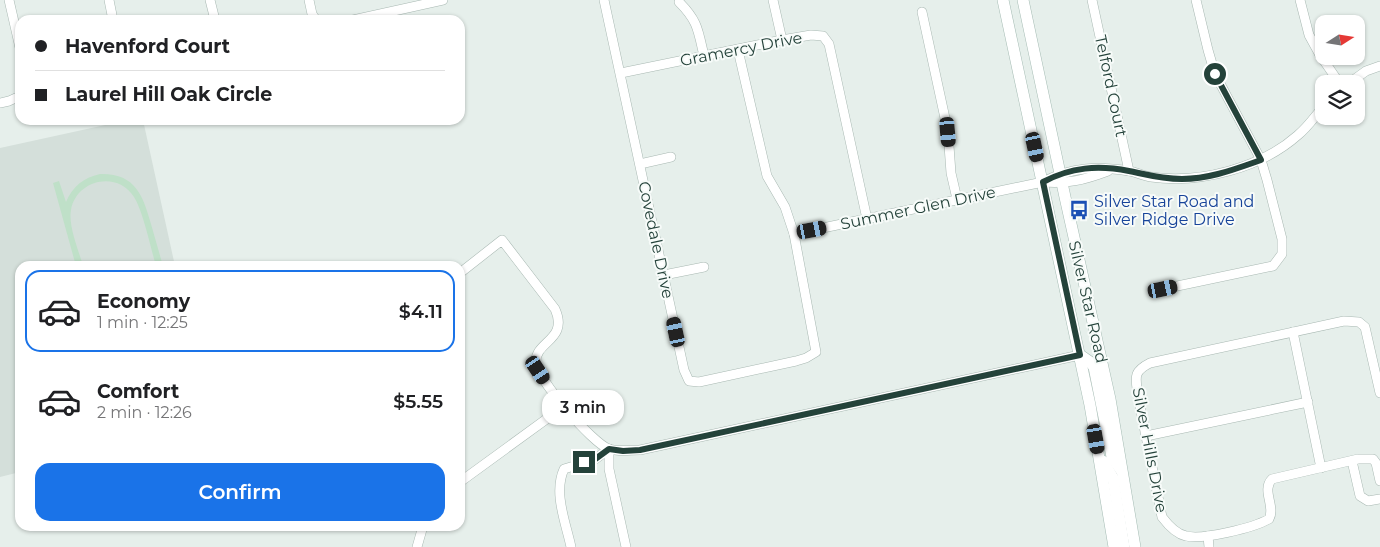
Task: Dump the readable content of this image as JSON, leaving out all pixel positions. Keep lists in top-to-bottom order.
{
  "streets": {
    "main road": ["Silver Star Road"],
    "street": [
      "Gramercy Drive",
      "Telford Court",
      "Summer Glen Drive",
      "Covedale Drive",
      "Silver Hills Drive"
    ]
  },
  "crossings": [
    ["Gramercy Drive", "Summer Glen Drive"],
    ["Gramercy Drive", "Covedale Drive"],
    ["Telford Court", "Summer Glen Drive"],
    ["Summer Glen Drive", "Covedale Drive"],
    ["Summer Glen Drive", "Silver Star Road"]
  ],
  "places": {
    "bus stop": ["Silver Star Road and Silver Ridge Drive"]
  },
  "north": "right",
  "page": {
    "banner": ["Havenford Court", "Laurel Hill Oak Circle"],
    "list": [
      {
        "name": "Economy",
        "note": "1 min · 12:25",
        "value": "$4.11"
      },
      {
        "name": "Comfort",
        "note": "2 min · 12:26",
        "value": "$5.55"
      }
    ],
    "bubble": "3 min",
    "buttons": "Confirm"
  }
}
